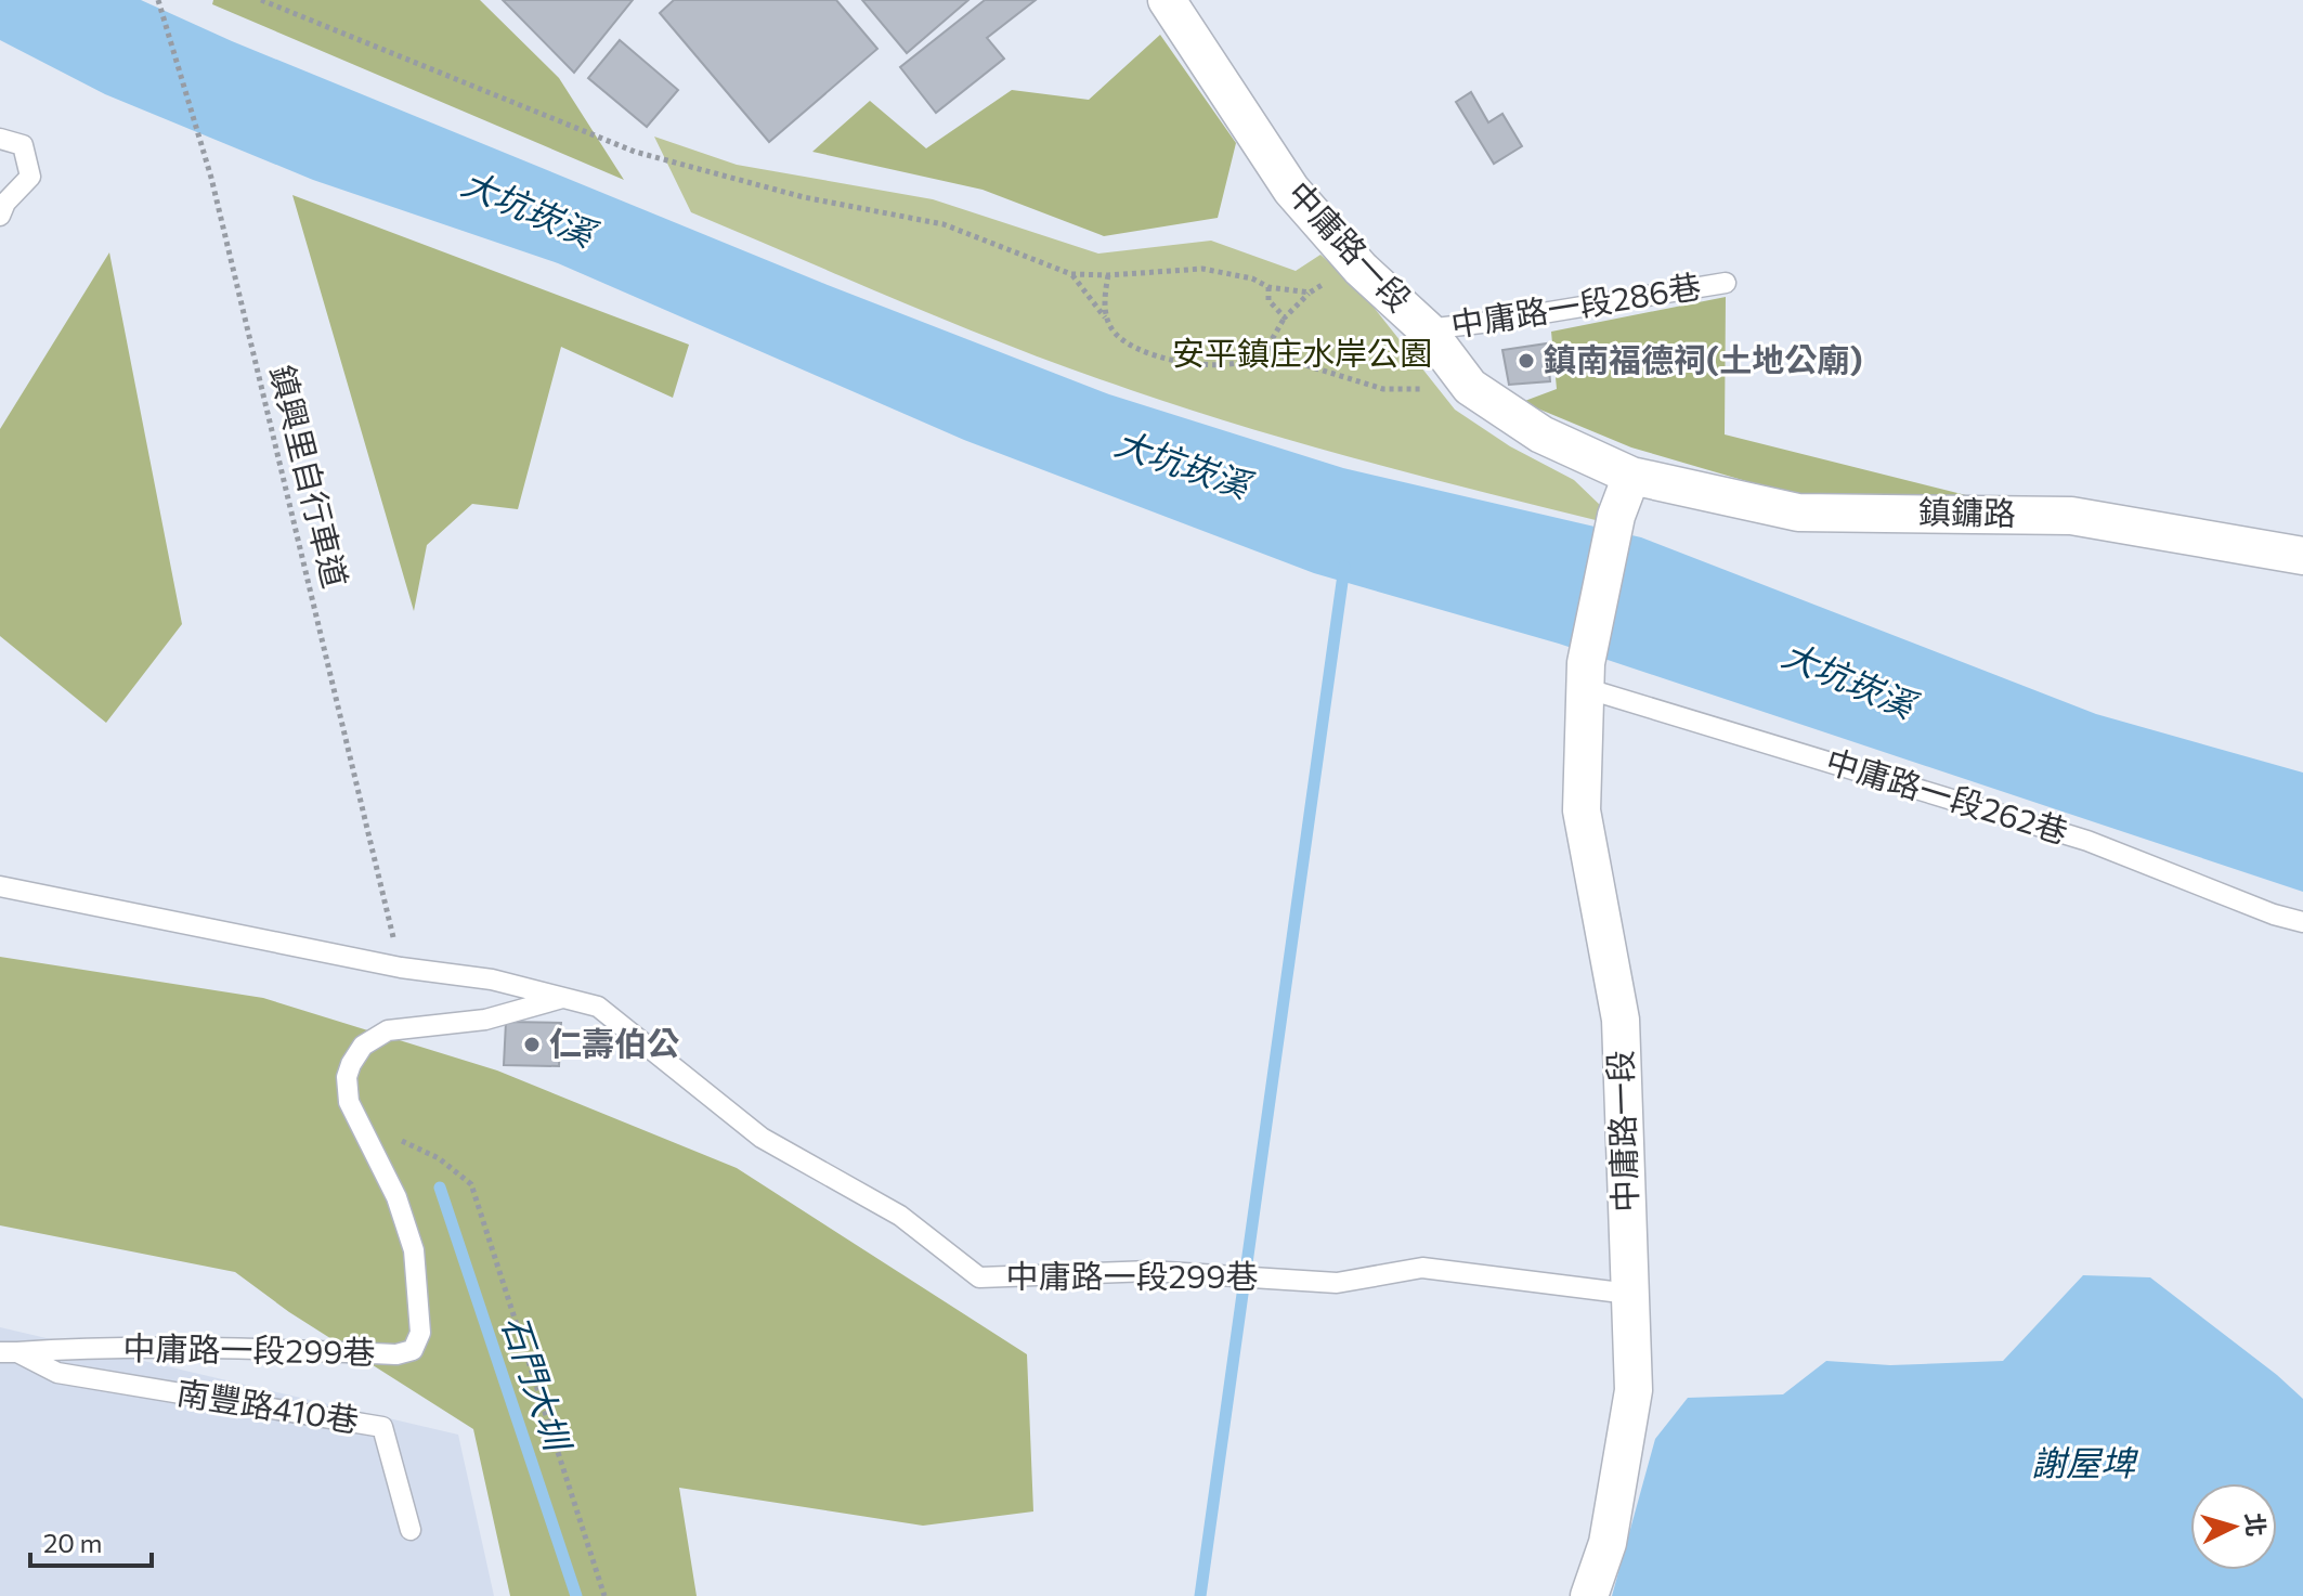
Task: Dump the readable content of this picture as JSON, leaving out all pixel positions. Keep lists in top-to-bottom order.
{
  "streets": {
    "street": ["中庸路一段", "鎮鏞路"],
    "lane": [
      "中庸路一段286巷",
      "中庸路一段262巷",
      "中庸路一段299巷",
      "南豐路410巷"
    ],
    "path": ["鎮興里自行車道"]
  },
  "crossings": [
    ["中庸路一段", "中庸路一段286巷"],
    ["中庸路一段", "鎮鏞路"],
    ["中庸路一段", "中庸路一段262巷"],
    ["中庸路一段", "中庸路一段299巷"],
    ["鎮興里自行車道", "中庸路一段299巷"],
    ["中庸路一段299巷", "南豐路410巷"]
  ],
  "water": ["大坑崁溪", "石門大圳", "謝屋埤"],
  "parks": ["安平鎮庄水岸公園"],
  "places": ["鎮南福德祠(土地公廟)", "仁壽伯公"],
  "scale_bar": "20 m",
  "north": "right"
}
